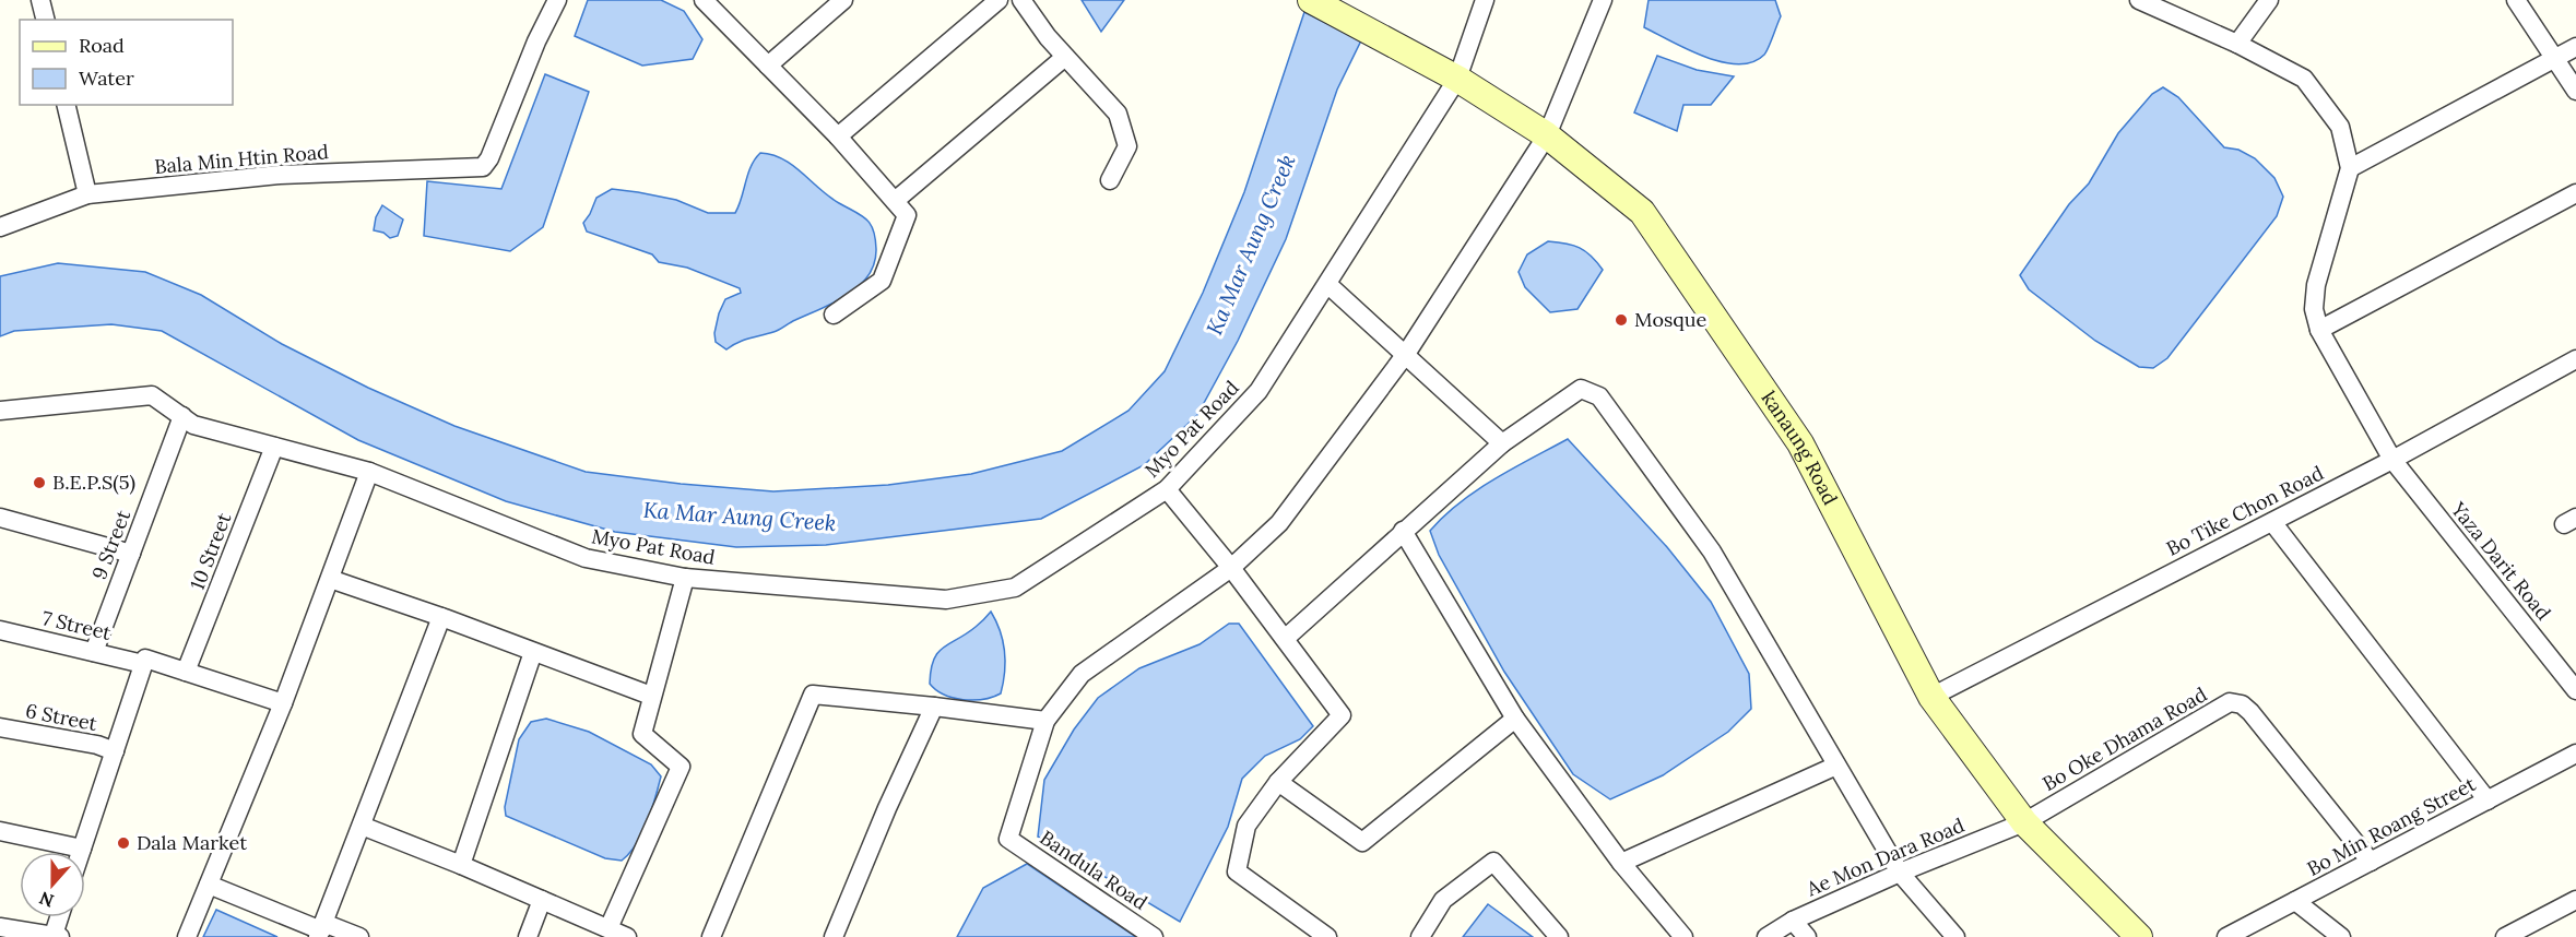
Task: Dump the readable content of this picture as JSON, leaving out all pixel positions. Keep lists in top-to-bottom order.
{
  "streets": {
    "street": [
      "Bala Min Htin Road",
      "Myo Pat Road",
      "kanaung Road",
      "Bo Tike Chon Road",
      "9 Street",
      "10 Street",
      "Yaza Darit Road",
      "7 Street",
      "6 Street",
      "Bo Oke Dhama Road",
      "Bo Min Roang Street",
      "Ae Mon Dara Road",
      "Bandula Road"
    ]
  },
  "crossings": [
    ["Myo Pat Road", "kanaung Road"],
    ["Myo Pat Road", "9 Street"],
    ["Myo Pat Road", "10 Street"],
    ["kanaung Road", "Bo Tike Chon Road"],
    ["kanaung Road", "Bo Oke Dhama Road"],
    ["kanaung Road", "Ae Mon Dara Road"],
    ["Bo Tike Chon Road", "Yaza Darit Road"],
    ["9 Street", "7 Street"],
    ["10 Street", "7 Street"],
    ["Bo Oke Dhama Road", "Bo Min Roang Street"],
    ["Bo Oke Dhama Road", "Ae Mon Dara Road"]
  ],
  "water": ["Ka Mar Aung Creek"],
  "places": ["Mosque", "B.E.P.S(5)", "Dala Market"],
  "legend": ["Road", "Water"],
  "north": "bottom"
}
